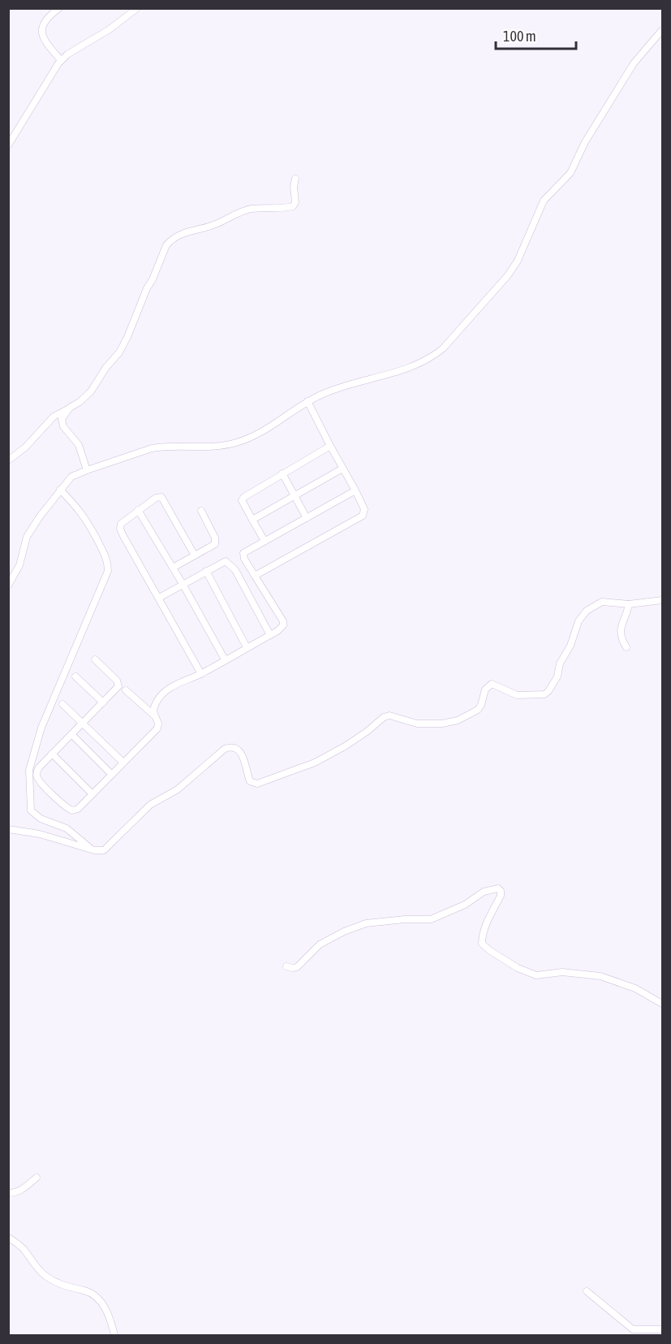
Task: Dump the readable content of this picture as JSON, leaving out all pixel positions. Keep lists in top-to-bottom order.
{
  "scale_bar": "100 m"
}
